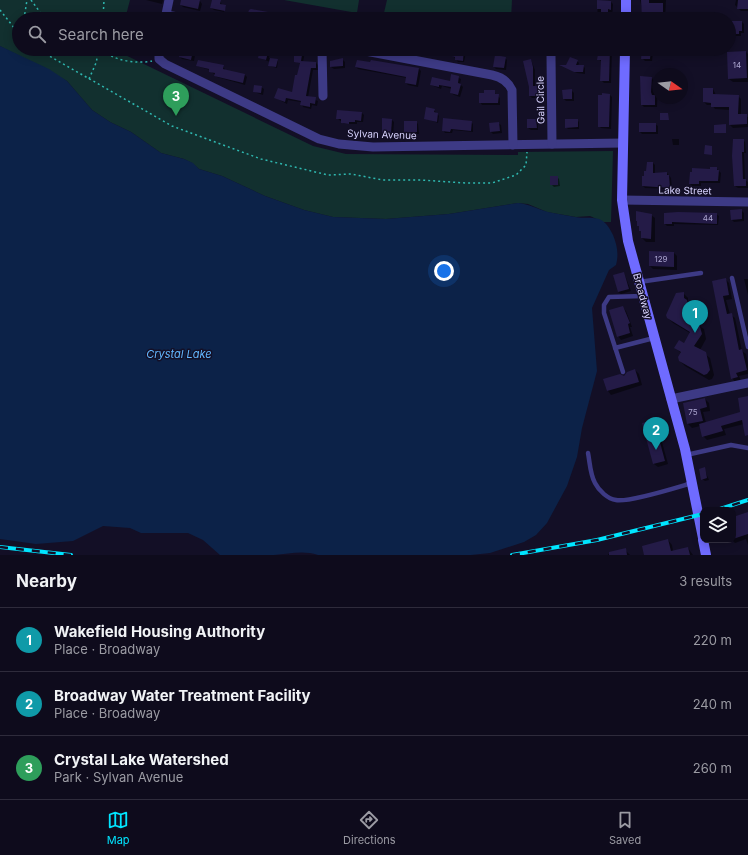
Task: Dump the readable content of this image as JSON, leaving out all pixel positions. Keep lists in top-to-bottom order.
{
  "streets": {
    "street": [
      "Gail Circle",
      "Sylvan Avenue",
      "Lake Street",
      "Broadway"
    ]
  },
  "crossings": [
    ["Gail Circle", "Sylvan Avenue"],
    ["Sylvan Avenue", "Broadway"],
    ["Lake Street", "Broadway"]
  ],
  "water": ["Crystal Lake"],
  "house_numbers": [
    "14",
    "44",
    "129",
    "75"
  ],
  "north": "right",
  "page": {
    "search": "Search here",
    "pins": ["3", "1", "2"],
    "heading": ["Nearby", "3 results"],
    "list": [
      {
        "mark": "1",
        "name": "Wakefield Housing Authority",
        "note": "Place · Broadway",
        "value": "220 m"
      },
      {
        "mark": "2",
        "name": "Broadway Water Treatment Facility",
        "note": "Place · Broadway",
        "value": "240 m"
      },
      {
        "mark": "3",
        "name": "Crystal Lake Watershed",
        "note": "Park · Sylvan Avenue",
        "value": "260 m"
      }
    ],
    "nav": ["Map", "Directions", "Saved"]
  }
}
